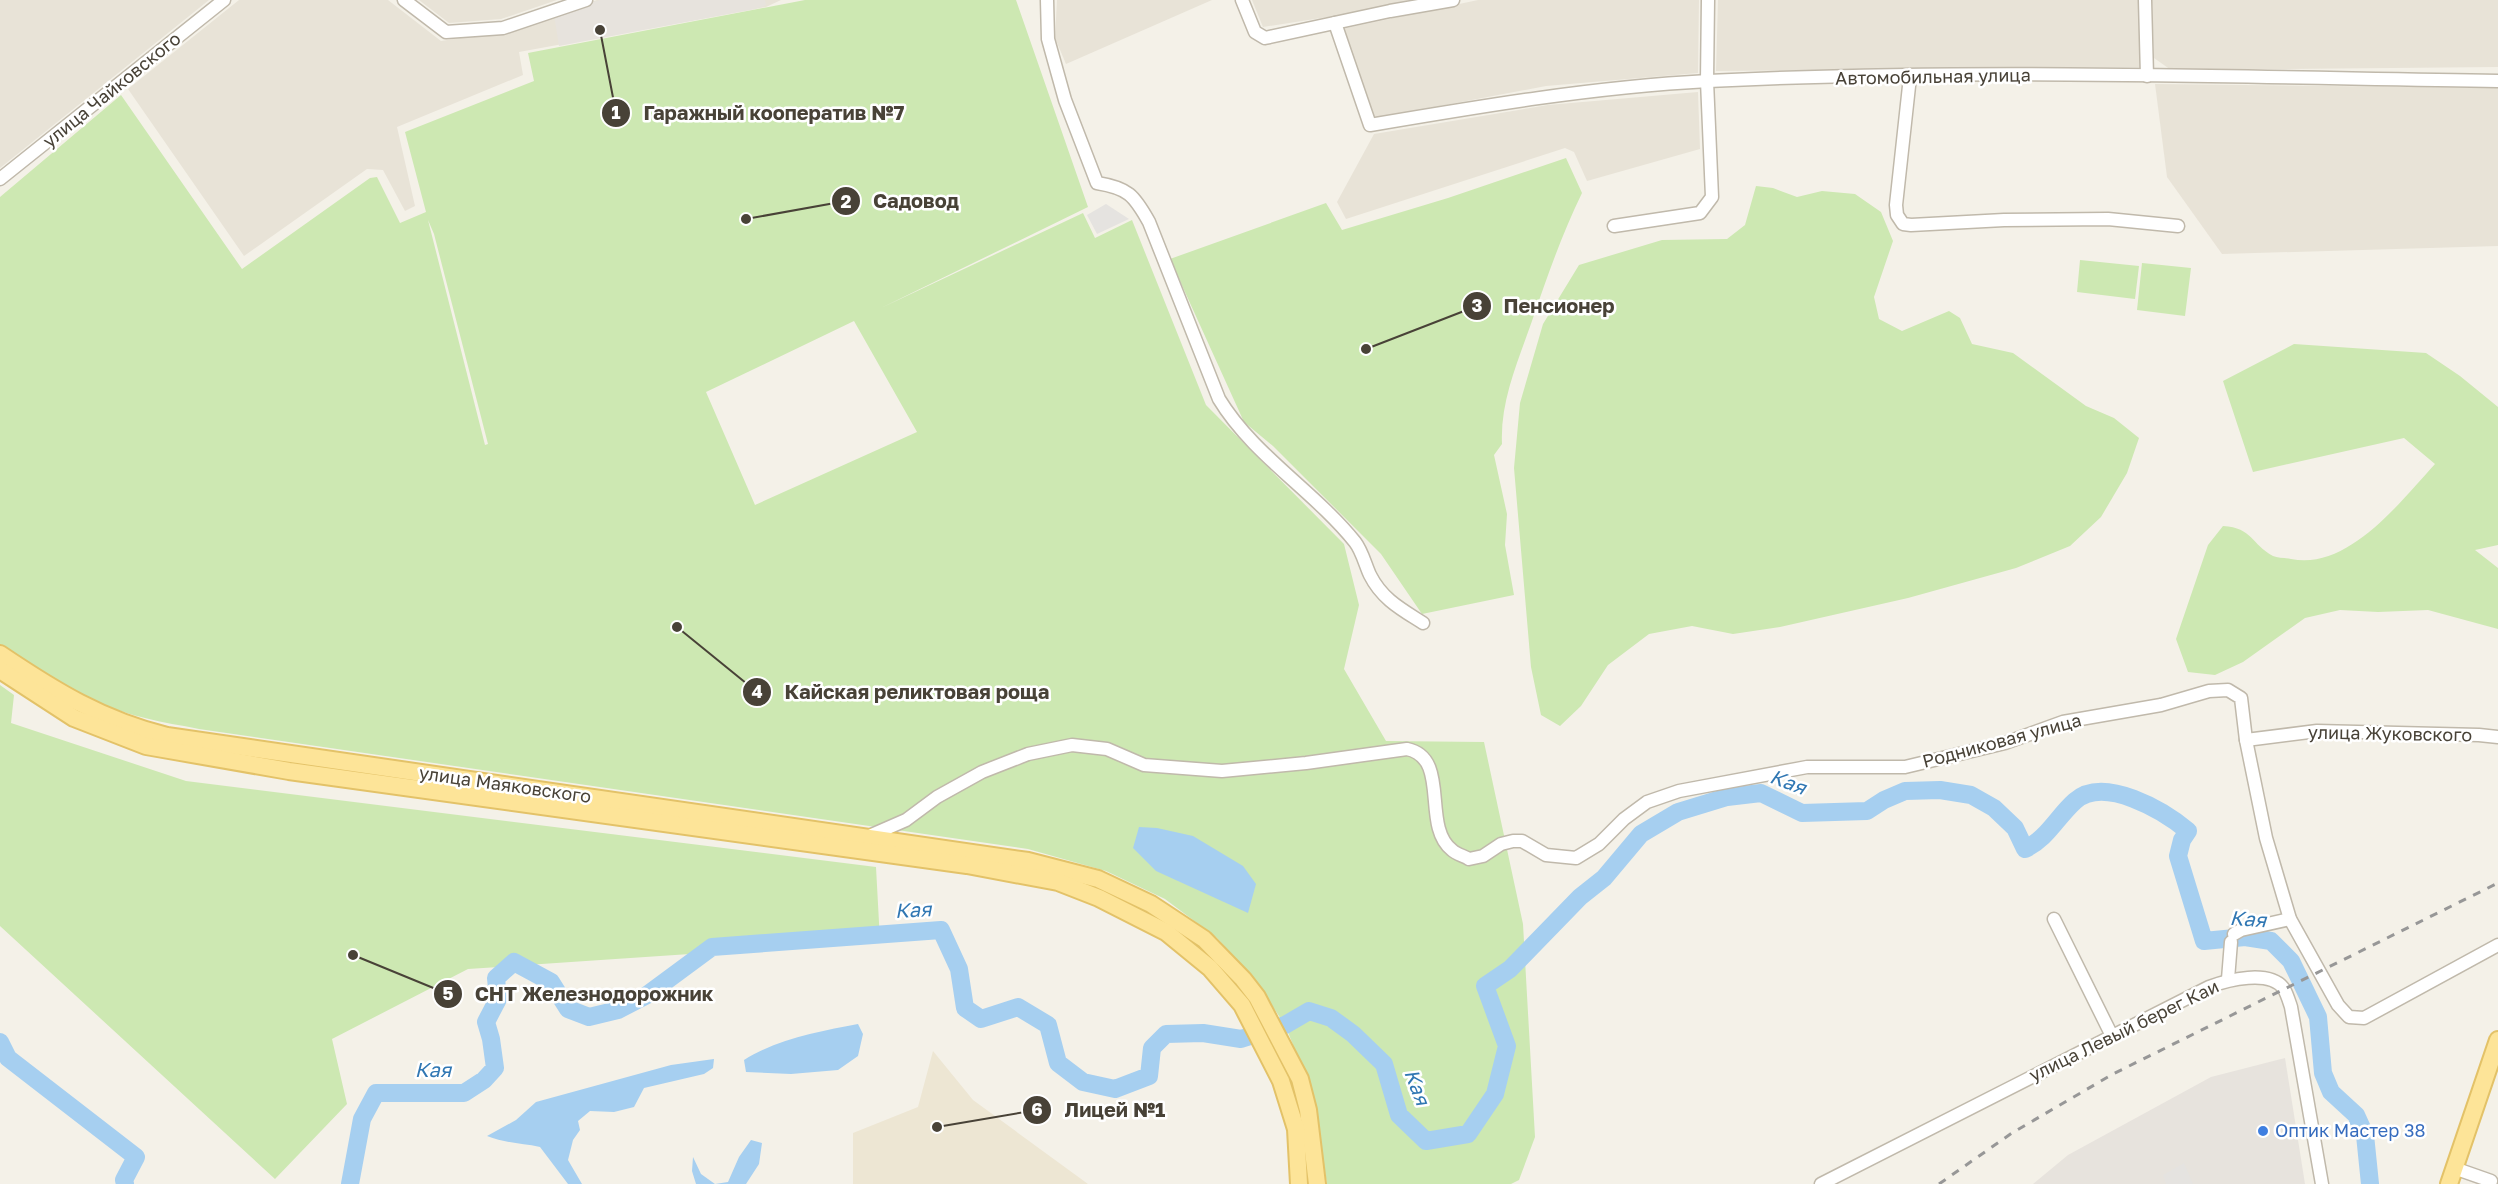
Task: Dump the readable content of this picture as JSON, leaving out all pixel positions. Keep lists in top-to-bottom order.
{
  "streets": {
    "main road": ["улица Маяковского"],
    "street": [
      "Автомобильная улица",
      "улица Чайковского",
      "улица Жуковского",
      "Родниковая улица",
      "улица Левый берег Каи"
    ]
  },
  "crossings": [
    ["улица Жуковского", "Родниковая улица"],
    ["Родниковая улица", "улица Маяковского"]
  ],
  "water": ["Кая"],
  "places": [
    "Гаражный кооператив №7",
    "Садовод",
    "Пенсионер",
    "Кайская реликтовая роща",
    "СНТ Железнодорожник",
    "Лицей №1",
    "Оптик Мастер 38"
  ]
}
